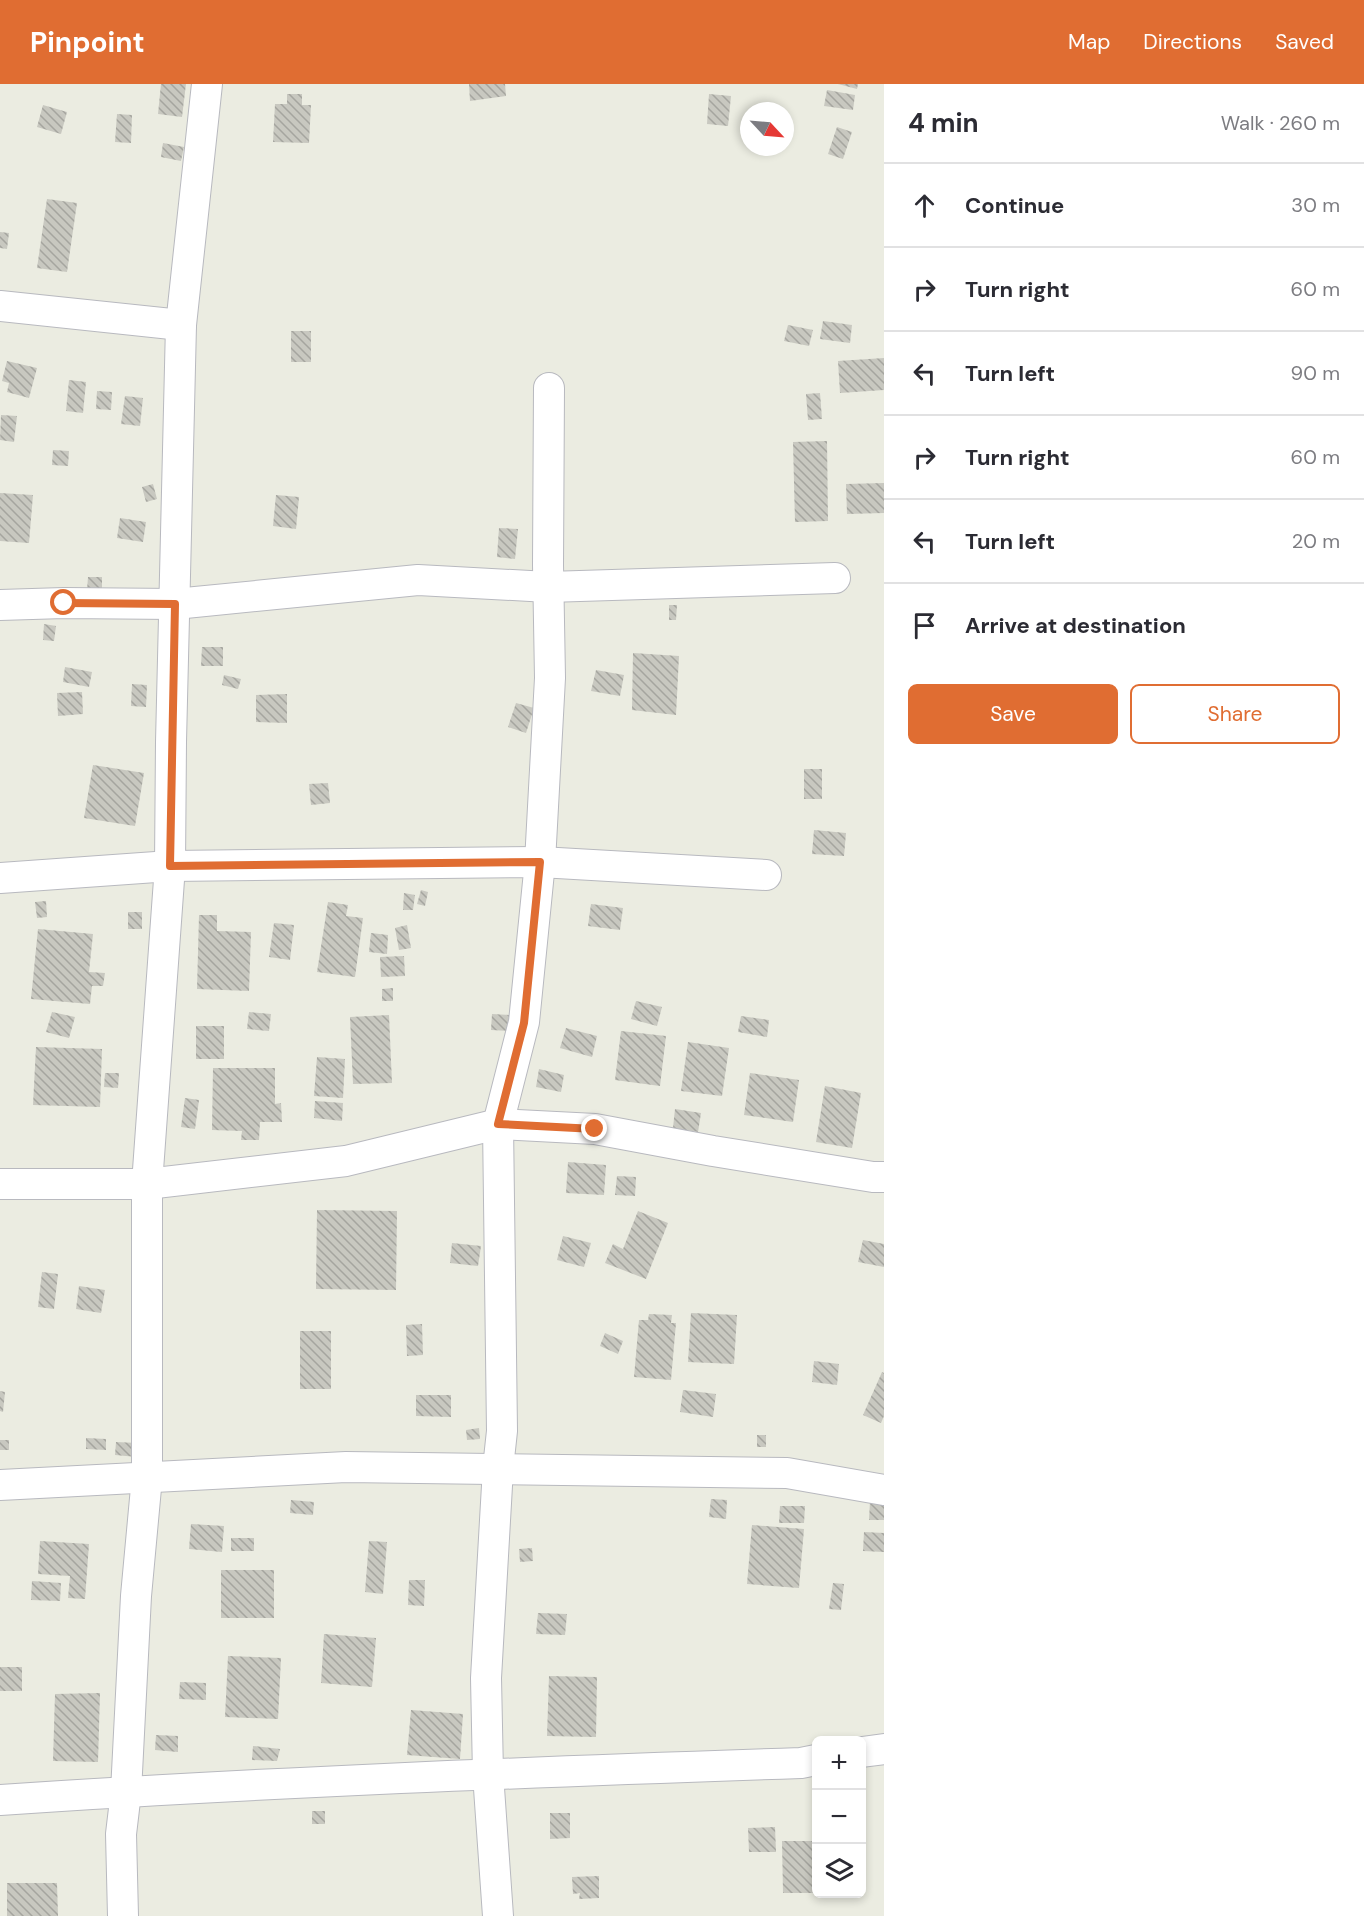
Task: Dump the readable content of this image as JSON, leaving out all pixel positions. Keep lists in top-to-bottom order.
{
  "north": "bottom right",
  "page": {
    "header": "Pinpoint",
    "nav": ["Map", "Directions", "Saved"],
    "heading": ["4 min", "Walk · 260 m"],
    "list": [
      ["Continue", "30 m"],
      ["Turn right", "60 m"],
      ["Turn left", "90 m"],
      ["Turn right", "60 m"],
      ["Turn left", "20 m"],
      "Arrive at destination"
    ],
    "buttons": ["Save", "Share"],
    "map_buttons": ["+", "−"]
  }
}
